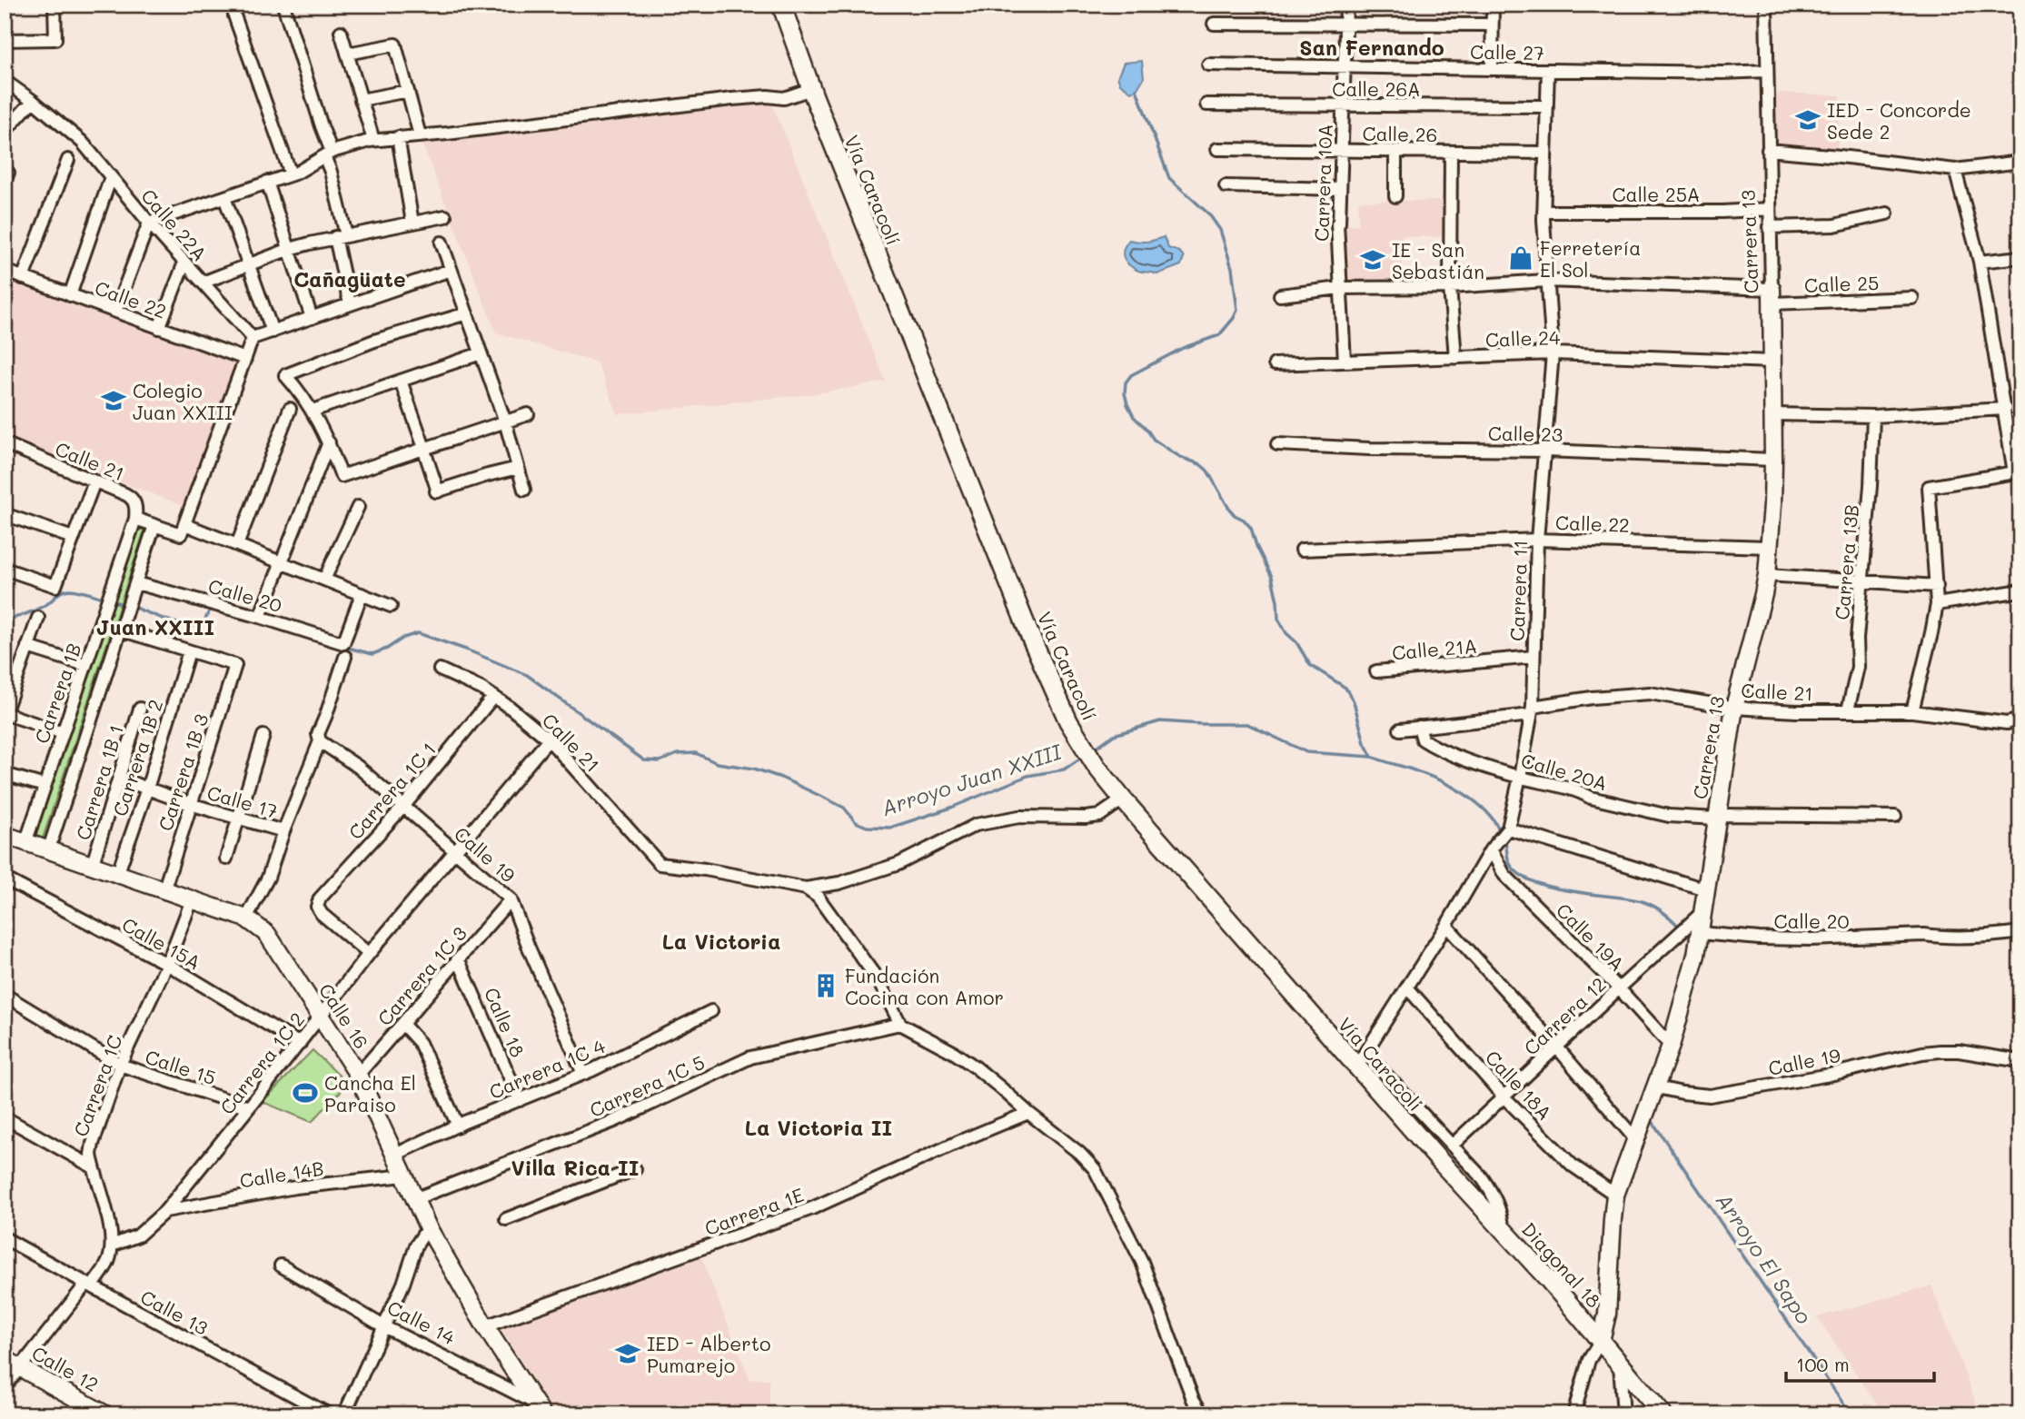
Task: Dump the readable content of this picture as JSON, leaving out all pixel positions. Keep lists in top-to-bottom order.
{
  "streets": {
    "main road": ["Vía Caracolí", "Diagonal 18"],
    "street": [
      "Calle 27",
      "Calle 26A",
      "Calle 26",
      "Carrera 10A",
      "Calle 25A",
      "Calle 22A",
      "Carrera 13",
      "Calle 25",
      "Calle 22",
      "Calle 24",
      "Calle 23",
      "Calle 21",
      "Carrera 13B",
      "Carrera 11",
      "Calle 20",
      "Calle 21A",
      "Carrera 1B",
      "Carrera 1B 2",
      "Calle 20A",
      "Carrera 1B 3",
      "Carrera 1B 1",
      "Carrera 1C 1",
      "Calle 17",
      "Calle 19",
      "Calle 19A",
      "Calle 15A",
      "Carrera 1C 3",
      "Calle 16",
      "Carrera 12",
      "Calle 18",
      "Carrera 1C 2",
      "Calle 15",
      "Carrera 1C 4",
      "Calle 18A",
      "Carrera 1C",
      "Carrera 1C 5",
      "Calle 14B",
      "Carrera 1E",
      "Calle 13",
      "Calle 14",
      "Calle 12"
    ]
  },
  "crossings": [
    ["Calle 27", "Carrera 10A"],
    ["Calle 27", "Carrera 13"],
    ["Calle 27", "Carrera 11"],
    ["Calle 26A", "Carrera 10A"],
    ["Calle 26A", "Carrera 11"],
    ["Calle 26", "Carrera 10A"],
    ["Calle 26", "Carrera 11"],
    ["Carrera 10A", "Calle 25"],
    ["Carrera 10A", "Calle 24"],
    ["Vía Caracolí", "Carrera 11"],
    ["Vía Caracolí", "Diagonal 18"],
    ["Calle 25A", "Carrera 13"],
    ["Calle 25A", "Carrera 11"],
    ["Carrera 13", "Calle 25"],
    ["Carrera 13", "Calle 22"],
    ["Carrera 13", "Calle 24"],
    ["Carrera 13", "Calle 23"],
    ["Carrera 13", "Calle 21"],
    ["Carrera 13", "Calle 20"],
    ["Carrera 13", "Calle 20A"],
    ["Carrera 13", "Calle 19"],
    ["Carrera 13", "Calle 19A"],
    ["Carrera 13", "Carrera 12"],
    ["Carrera 13", "Calle 18A"],
    ["Carrera 13", "Diagonal 18"],
    ["Calle 25", "Carrera 11"],
    ["Calle 22", "Carrera 11"],
    ["Calle 24", "Carrera 11"],
    ["Calle 23", "Carrera 11"],
    ["Calle 21", "Carrera 13B"],
    ["Calle 21", "Carrera 11"],
    ["Calle 21", "Carrera 1B"],
    ["Calle 21", "Calle 20A"],
    ["Calle 21", "Carrera 1C 1"],
    ["Calle 21", "Carrera 1C 2"],
    ["Carrera 11", "Calle 21A"],
    ["Carrera 11", "Calle 20A"],
    ["Carrera 11", "Calle 19A"],
    ["Carrera 11", "Calle 18A"],
    ["Carrera 11", "Diagonal 18"],
    ["Calle 20", "Carrera 1B"],
    ["Calle 20", "Carrera 12"],
    ["Carrera 1B", "Calle 16"],
    ["Carrera 1B 2", "Carrera 1B 3"],
    ["Carrera 1B 2", "Calle 17"],
    ["Carrera 1B 2", "Calle 16"],
    ["Carrera 1B 3", "Calle 17"],
    ["Carrera 1B 3", "Calle 16"],
    ["Carrera 1B 1", "Calle 17"],
    ["Carrera 1B 1", "Calle 16"],
    ["Carrera 1C 1", "Calle 19"],
    ["Carrera 1C 1", "Carrera 1C 2"],
    ["Calle 19", "Carrera 1C 3"],
    ["Calle 19", "Carrera 1C 2"],
    ["Calle 19", "Carrera 1C 4"],
    ["Calle 19A", "Carrera 12"],
    ["Calle 15A", "Carrera 1C 2"],
    ["Calle 15A", "Carrera 1C"],
    ["Carrera 1C 3", "Calle 16"],
    ["Carrera 1C 3", "Calle 18"],
    ["Calle 16", "Carrera 1C 2"],
    ["Calle 16", "Carrera 1C 4"],
    ["Calle 16", "Carrera 1C"],
    ["Calle 16", "Carrera 1C 5"],
    ["Calle 16", "Calle 14B"],
    ["Calle 16", "Carrera 1E"],
    ["Calle 16", "Calle 14"],
    ["Carrera 12", "Calle 18A"],
    ["Carrera 12", "Diagonal 18"],
    ["Calle 18", "Carrera 1C 4"],
    ["Carrera 1C 2", "Calle 15"],
    ["Carrera 1C 2", "Carrera 1C"],
    ["Carrera 1C 2", "Calle 14B"],
    ["Calle 15", "Carrera 1C"]
  ],
  "districts": [
    "San Fernando",
    "Cañagüate",
    "Juan XXIII",
    "La Victoria",
    "La Victoria II",
    "Villa Rica II"
  ],
  "water": ["Arroyo Juan XXIII", "Arroyo El Sapo"],
  "places": {
    "school or university": [
      "IED - Concorde Sede 2",
      "IE - San Sebastián",
      "Colegio Juan XXIII",
      "IED - Alberto Pumarejo"
    ],
    "shop": ["Ferretería El Sol"],
    "building": ["Fundación Cocina con Amor"],
    "sports": ["Cancha El Paraiso"]
  },
  "scale_bar": "100 m"
}
